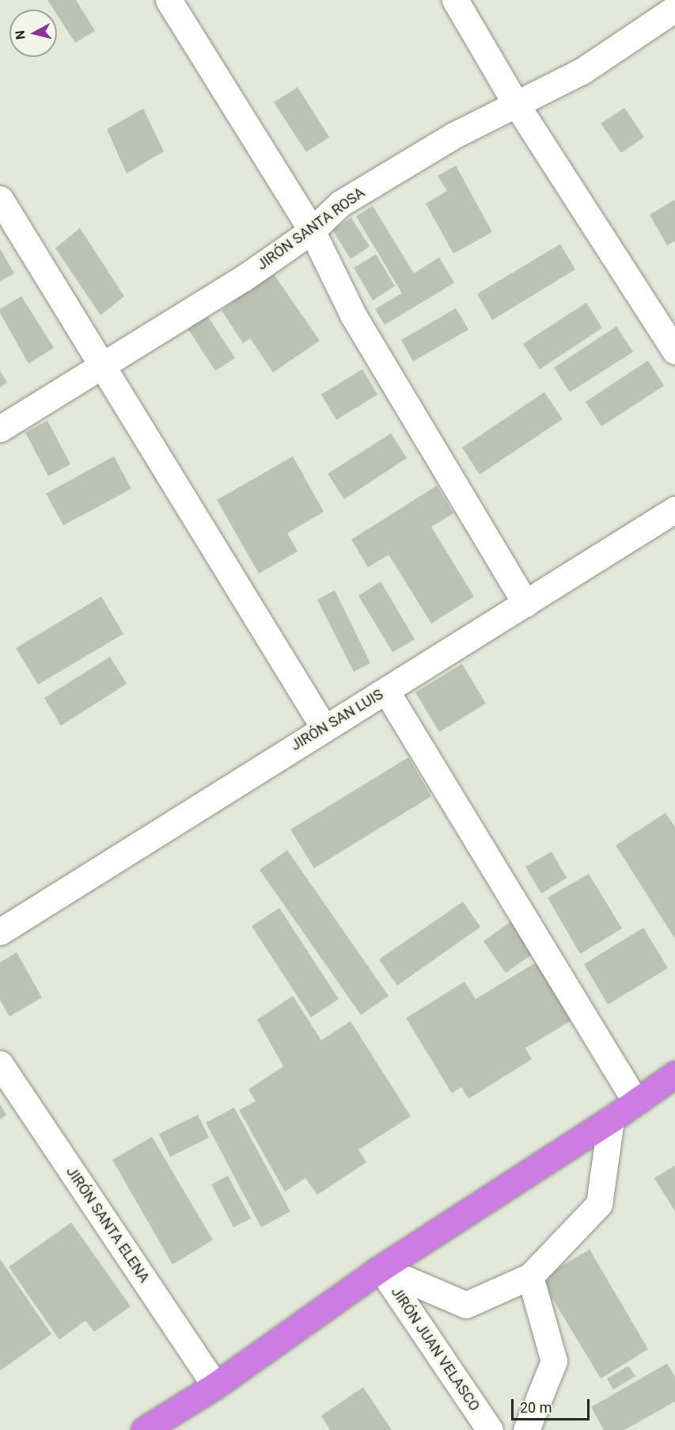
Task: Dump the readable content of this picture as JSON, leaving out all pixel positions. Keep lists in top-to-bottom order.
{
  "streets": {
    "street": [
      "JIRÓN SANTA ROSA",
      "JIRÓN SAN LUIS",
      "JIRÓN SANTA ELENA",
      "JIRÓN JUAN VELASCO"
    ]
  },
  "scale_bar": "20 m",
  "north": "left"
}
